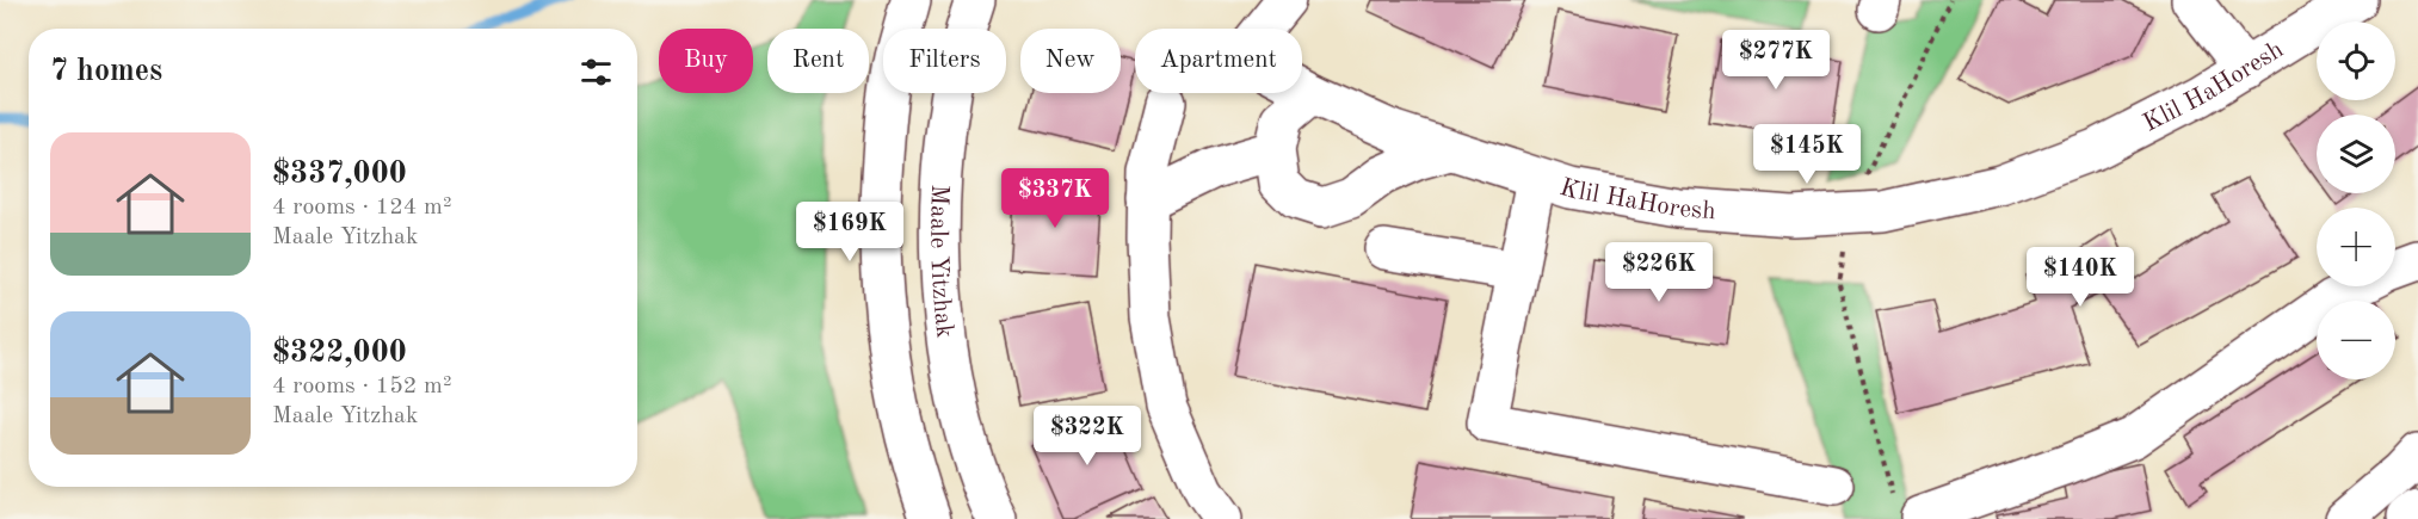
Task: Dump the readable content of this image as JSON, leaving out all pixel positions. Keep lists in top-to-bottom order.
{
  "streets": {
    "street": ["Klil HaHoresh", "Maale Yitzhak"]
  },
  "page": {
    "map_buttons": ["+", "−"],
    "chip": [
      "Buy",
      "Rent",
      "Filters",
      "New",
      "Apartment"
    ],
    "heading": "7 homes",
    "price": [
      "$277K",
      "$145K",
      "$337K",
      "$169K",
      "$226K",
      "$140K",
      "$322K"
    ],
    "list": [
      {
        "name": "$337,000",
        "note": "4 rooms · 124 m² · Maale Yitzhak"
      },
      {
        "name": "$322,000",
        "note": "4 rooms · 152 m² · Maale Yitzhak"
      }
    ]
  }
}
